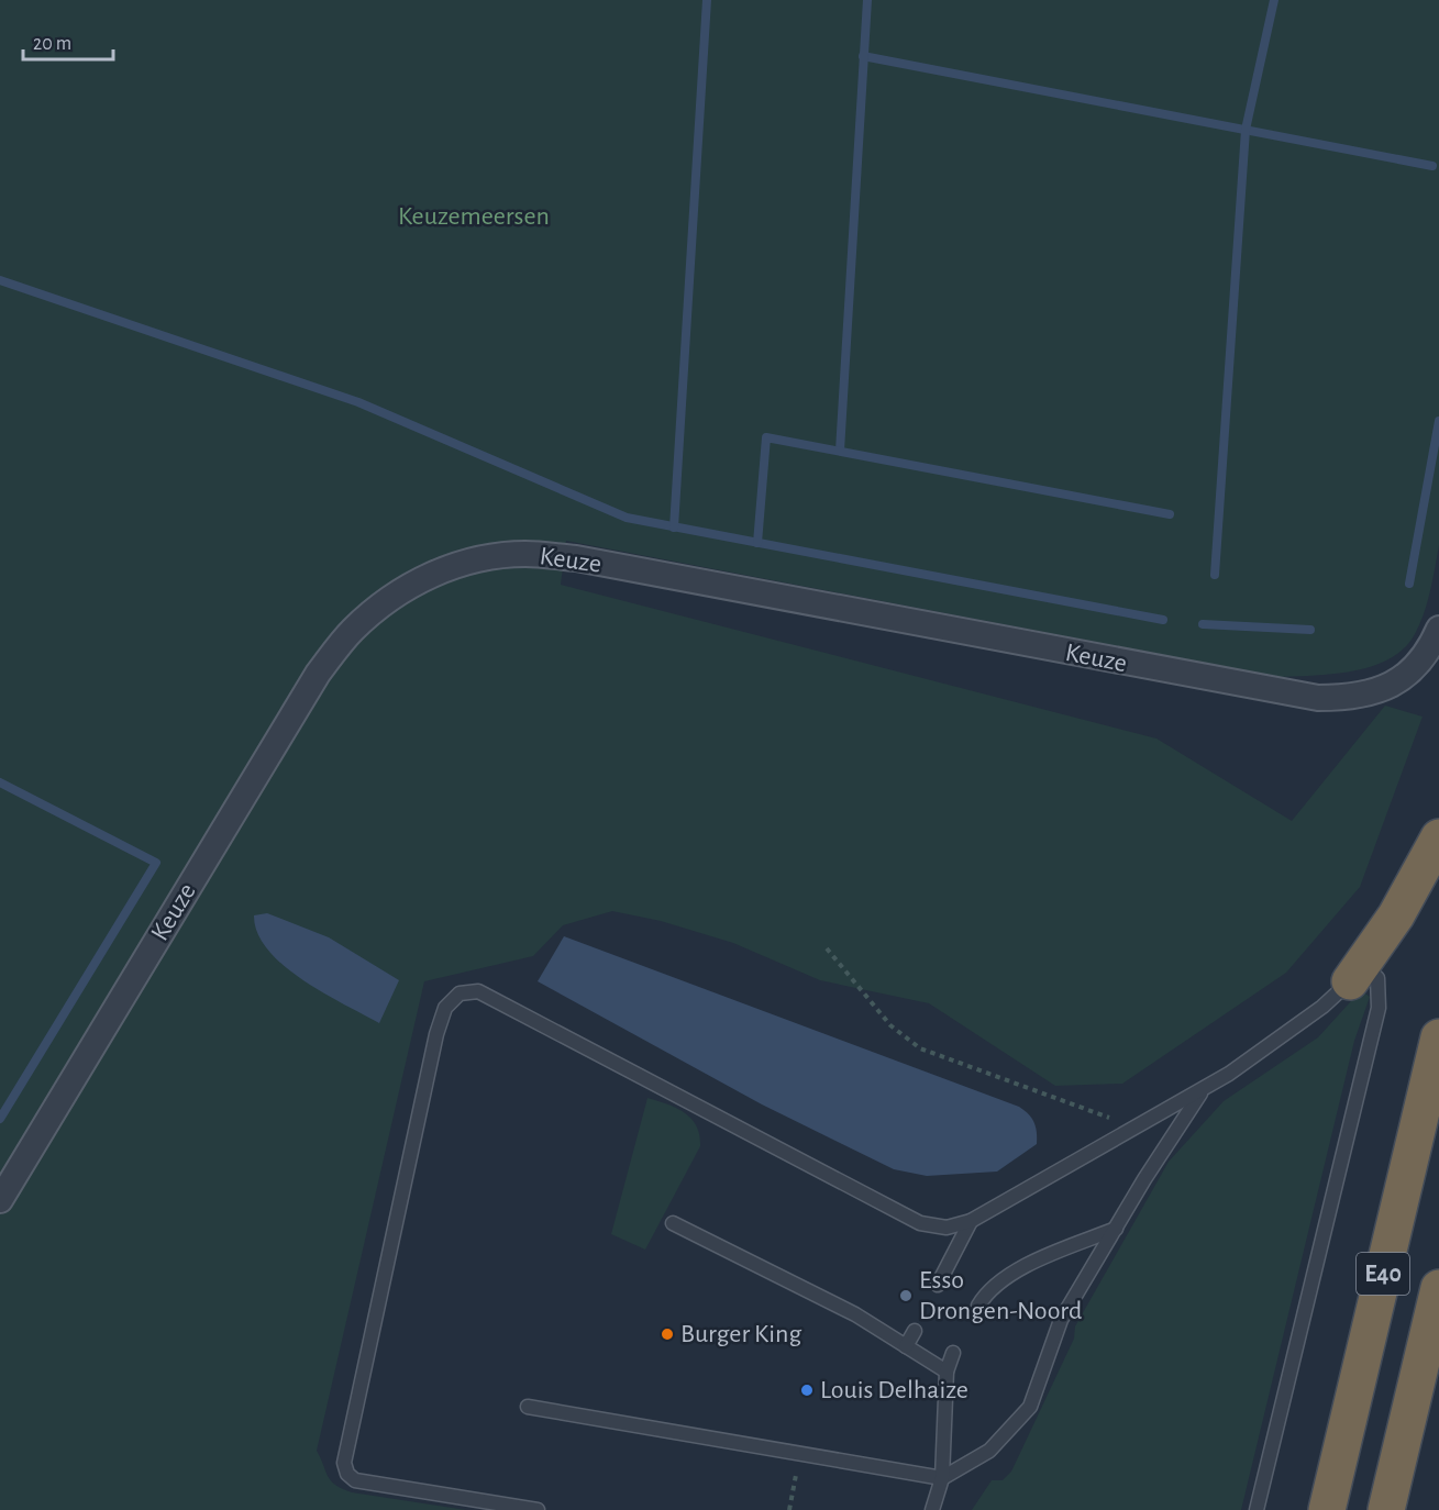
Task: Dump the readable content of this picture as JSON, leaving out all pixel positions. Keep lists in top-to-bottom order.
{
  "streets": {
    "highway": ["E40"],
    "street": ["Keuze"]
  },
  "parks": ["Keuzemeersen"],
  "places": ["Esso Drongen-Noord", "Burger King", "Louis Delhaize"],
  "scale_bar": "20 m"
}
